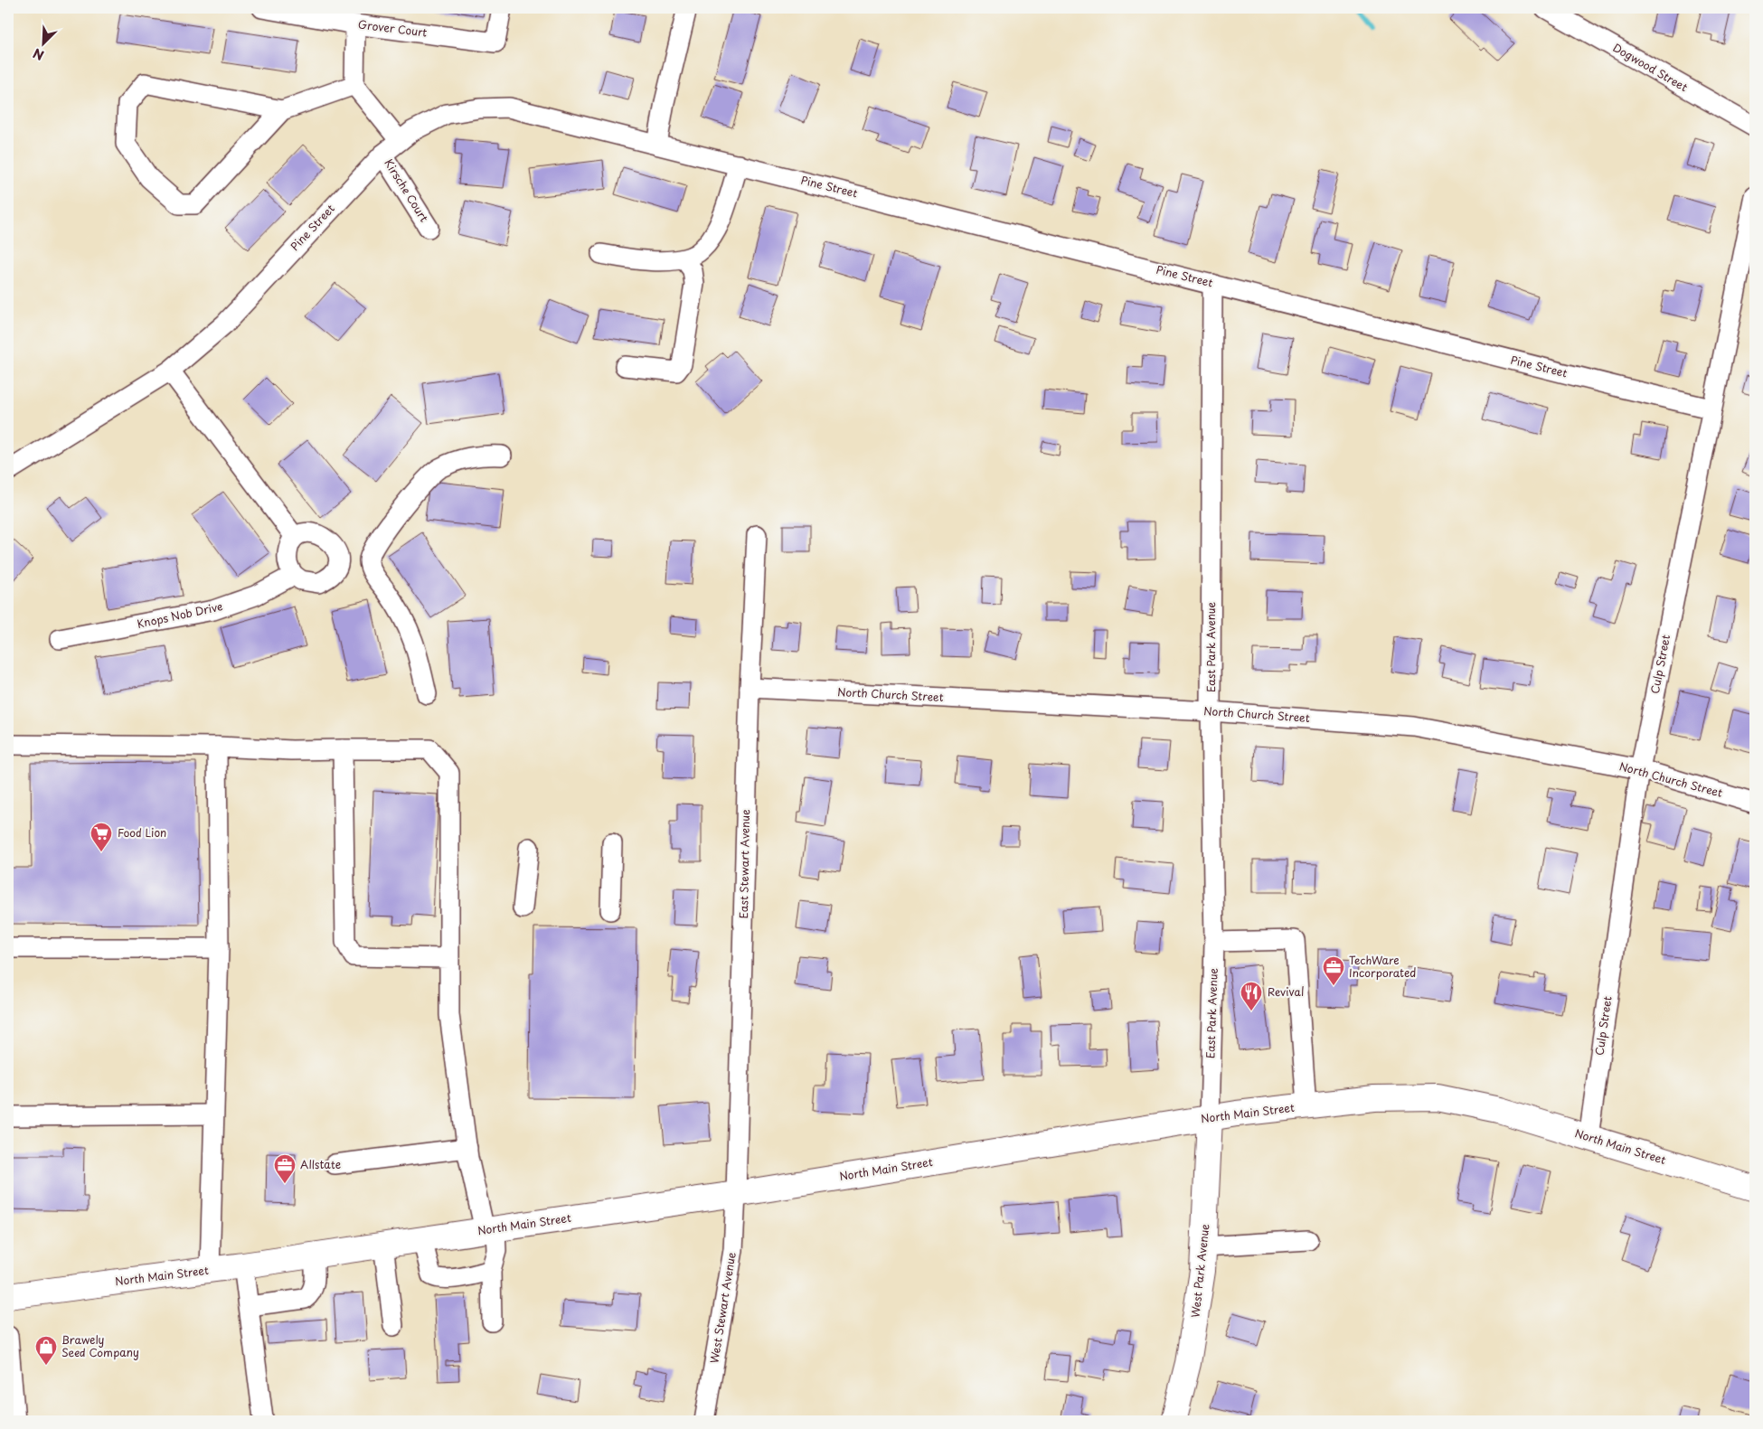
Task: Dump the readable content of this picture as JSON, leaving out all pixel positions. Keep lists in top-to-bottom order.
{
  "streets": {
    "main road": ["North Main Street", "West Park Avenue"],
    "street": [
      "Grover Court",
      "Dogwood Street",
      "Pine Street",
      "Kirsche Court",
      "Knops Nob Drive",
      "East Park Avenue",
      "Culp Street",
      "North Church Street",
      "East Stewart Avenue",
      "West Stewart Avenue"
    ]
  },
  "crossings": [
    ["Pine Street", "Kirsche Court"],
    ["Pine Street", "East Park Avenue"],
    ["Pine Street", "Culp Street"],
    ["East Park Avenue", "North Church Street"],
    ["East Park Avenue", "North Main Street"],
    ["East Park Avenue", "West Park Avenue"],
    ["Culp Street", "North Church Street"],
    ["Culp Street", "North Main Street"],
    ["North Church Street", "East Stewart Avenue"],
    ["East Stewart Avenue", "North Main Street"],
    ["East Stewart Avenue", "West Stewart Avenue"],
    ["North Main Street", "West Park Avenue"],
    ["North Main Street", "West Stewart Avenue"]
  ],
  "places": {
    "supermarket": ["Food Lion"],
    "office": ["TechWare Incorporated", "Allstate"],
    "restaurant": ["Revival"],
    "shop": ["Brawely Seed Company"]
  },
  "north": "bottom left"
}
